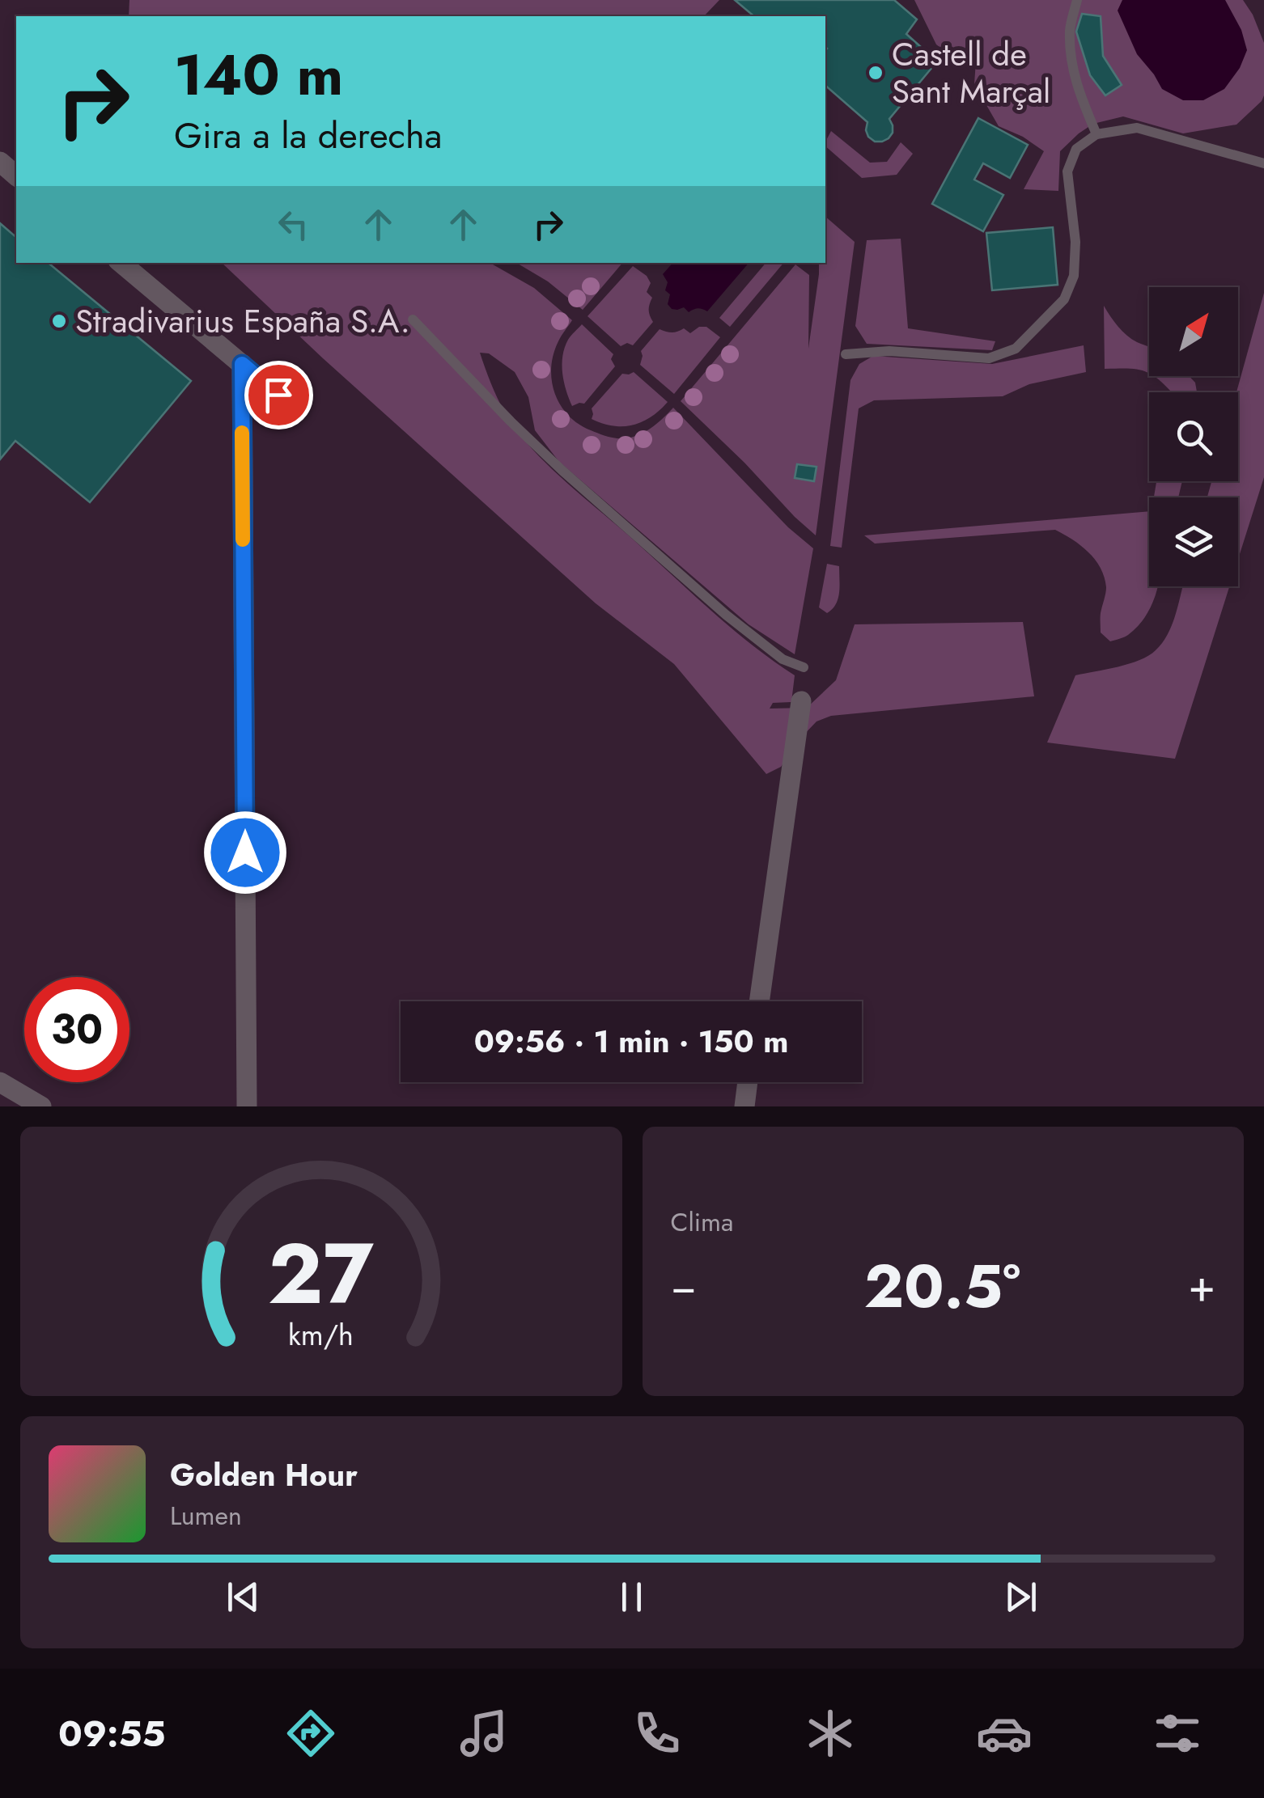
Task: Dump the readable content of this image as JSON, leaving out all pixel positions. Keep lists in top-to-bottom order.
{
  "places": ["Castell de Sant Marçal", "Stradivarius España S.A."],
  "north": "top right",
  "page": {
    "turn": ["140 m", "Gira a la derecha"],
    "limit": "30",
    "trip": "09:56 · 1 min · 150 m",
    "tile": "Clima",
    "heat": ["−", "20.5°", "+"],
    "song": ["Golden Hour", "Lumen"],
    "tabs": "09:55",
    "gauge": ["27", "km/h"]
  }
}
